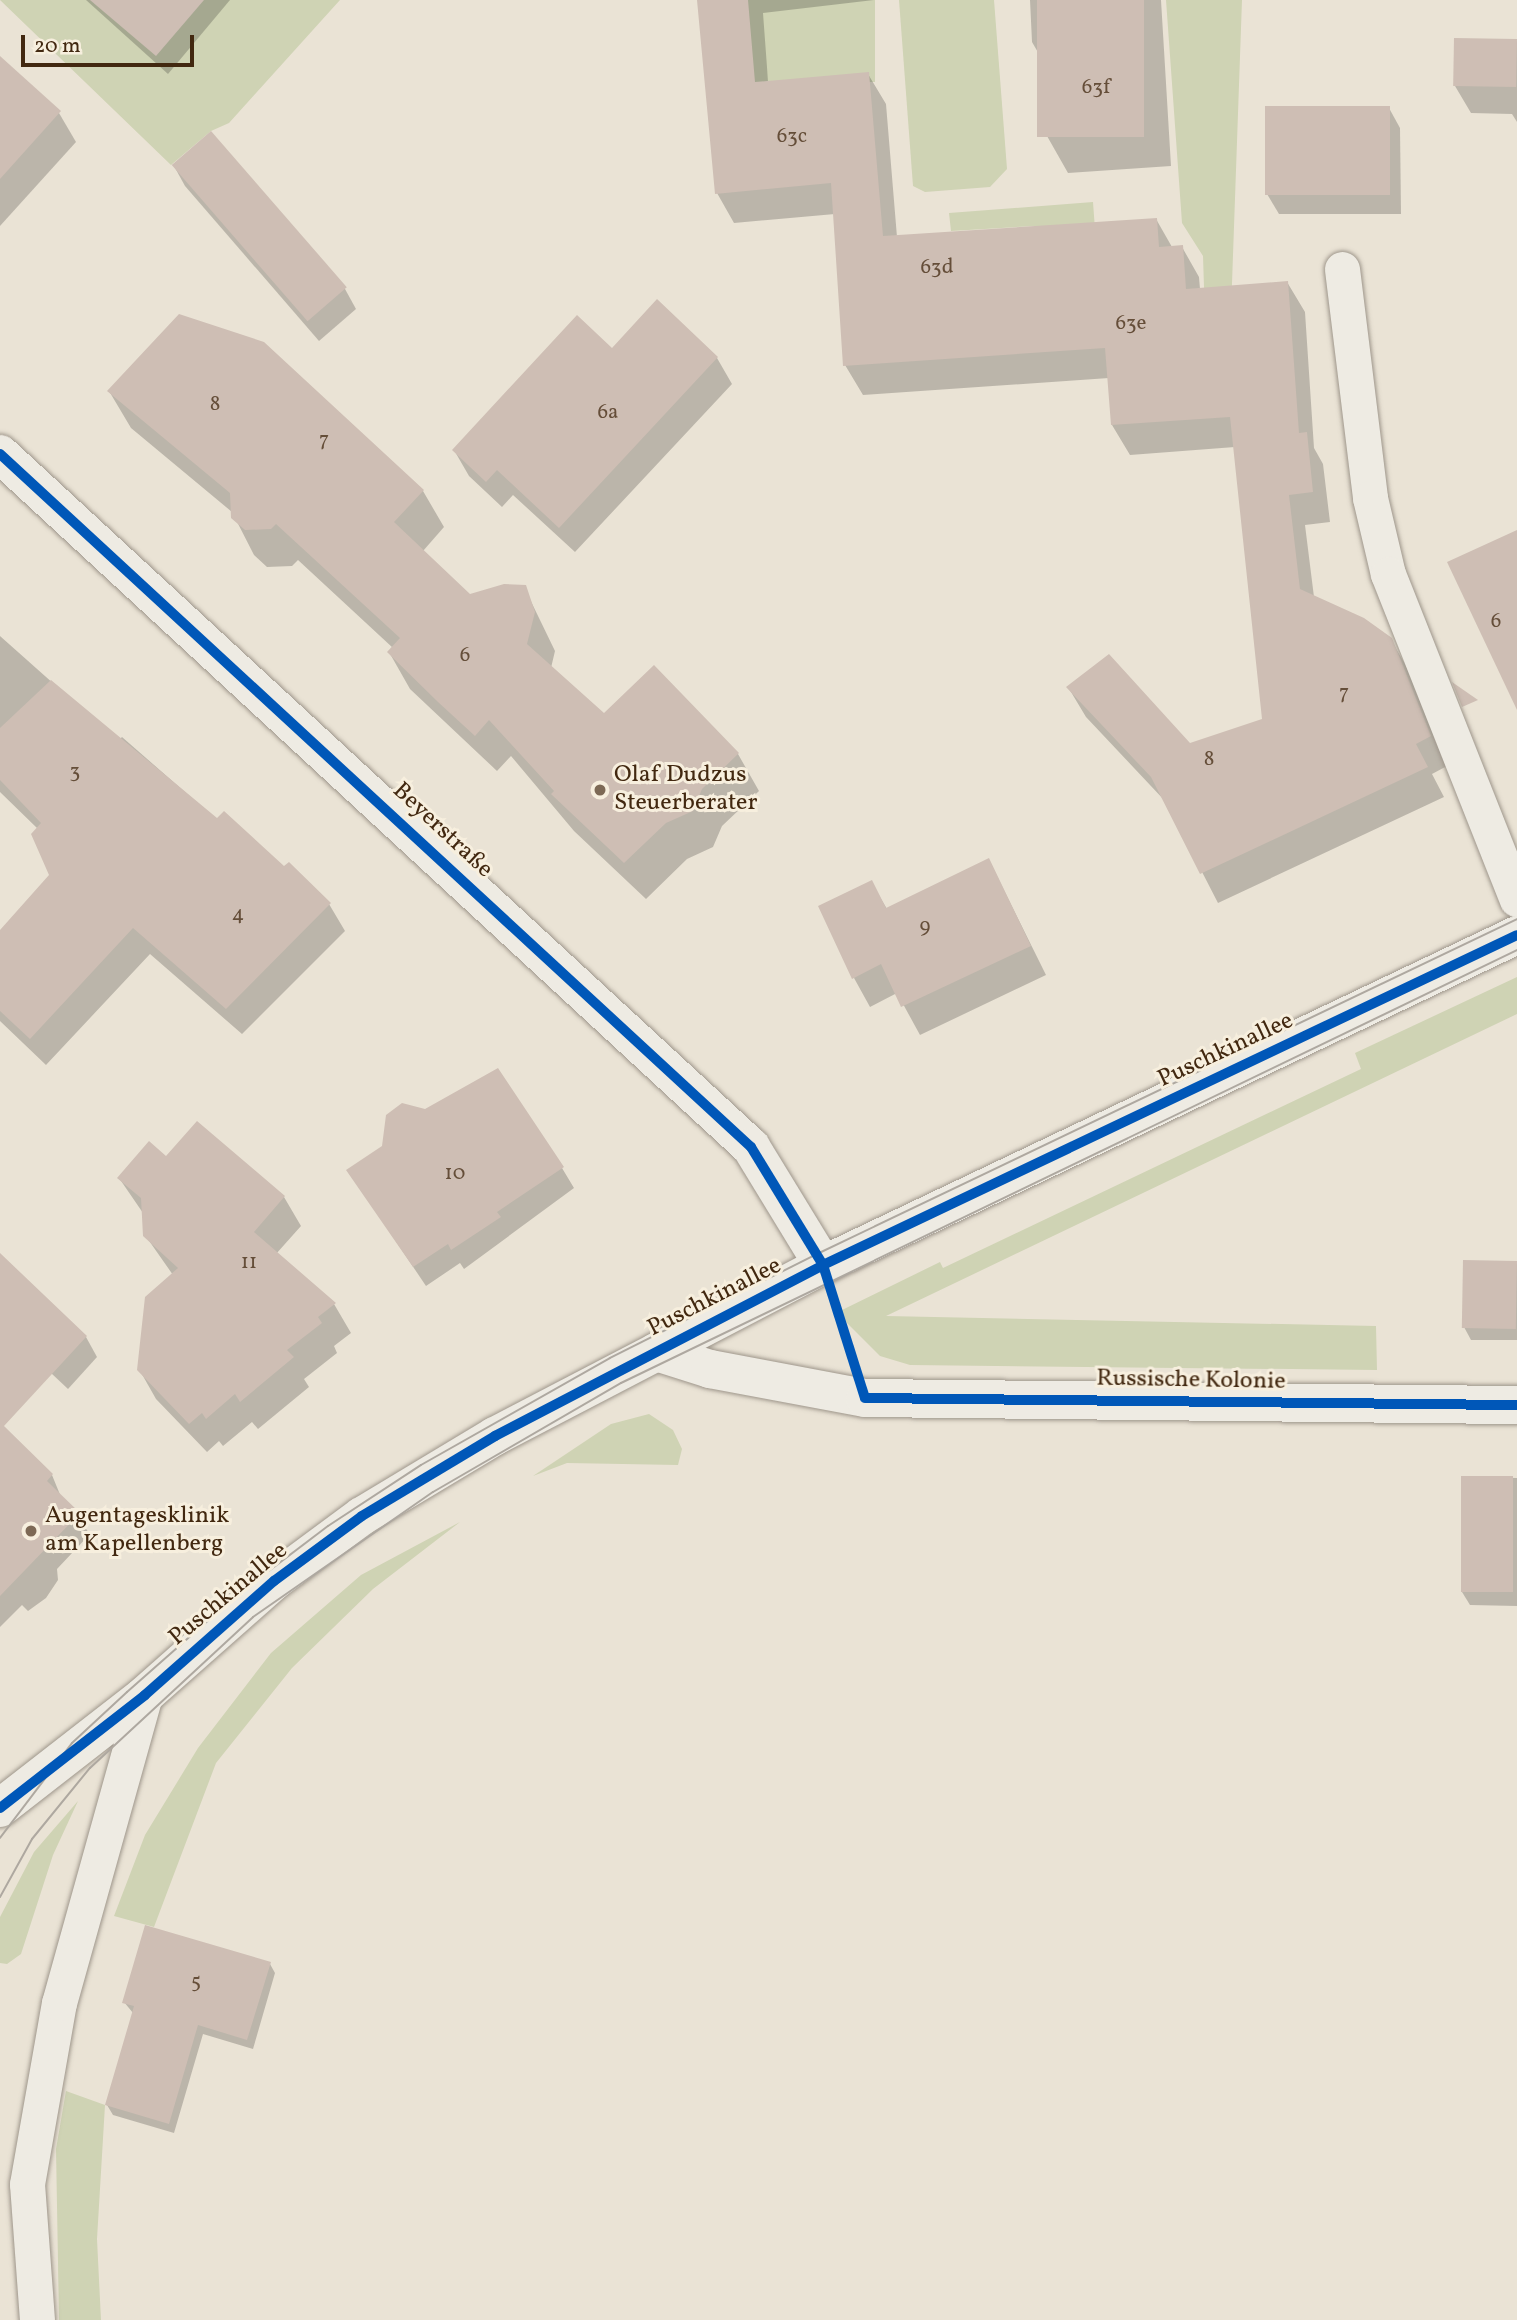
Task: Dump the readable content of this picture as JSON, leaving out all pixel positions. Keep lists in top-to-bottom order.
{
  "streets": {
    "street": ["Beyerstraße", "Puschkinallee", "Russische Kolonie"]
  },
  "crossings": [
    ["Beyerstraße", "Puschkinallee"],
    ["Puschkinallee", "Russische Kolonie"]
  ],
  "places": ["Olaf Dudzus Steuerberater", "Augentagesklinik am Kapellenberg"],
  "house_numbers": [
    "63f",
    "63c",
    "63d",
    "63e",
    "8",
    "6a",
    "7",
    "6",
    "6",
    "7",
    "8",
    "3",
    "4",
    "9",
    "10",
    "11",
    "5"
  ],
  "scale_bar": "20 m"
}
